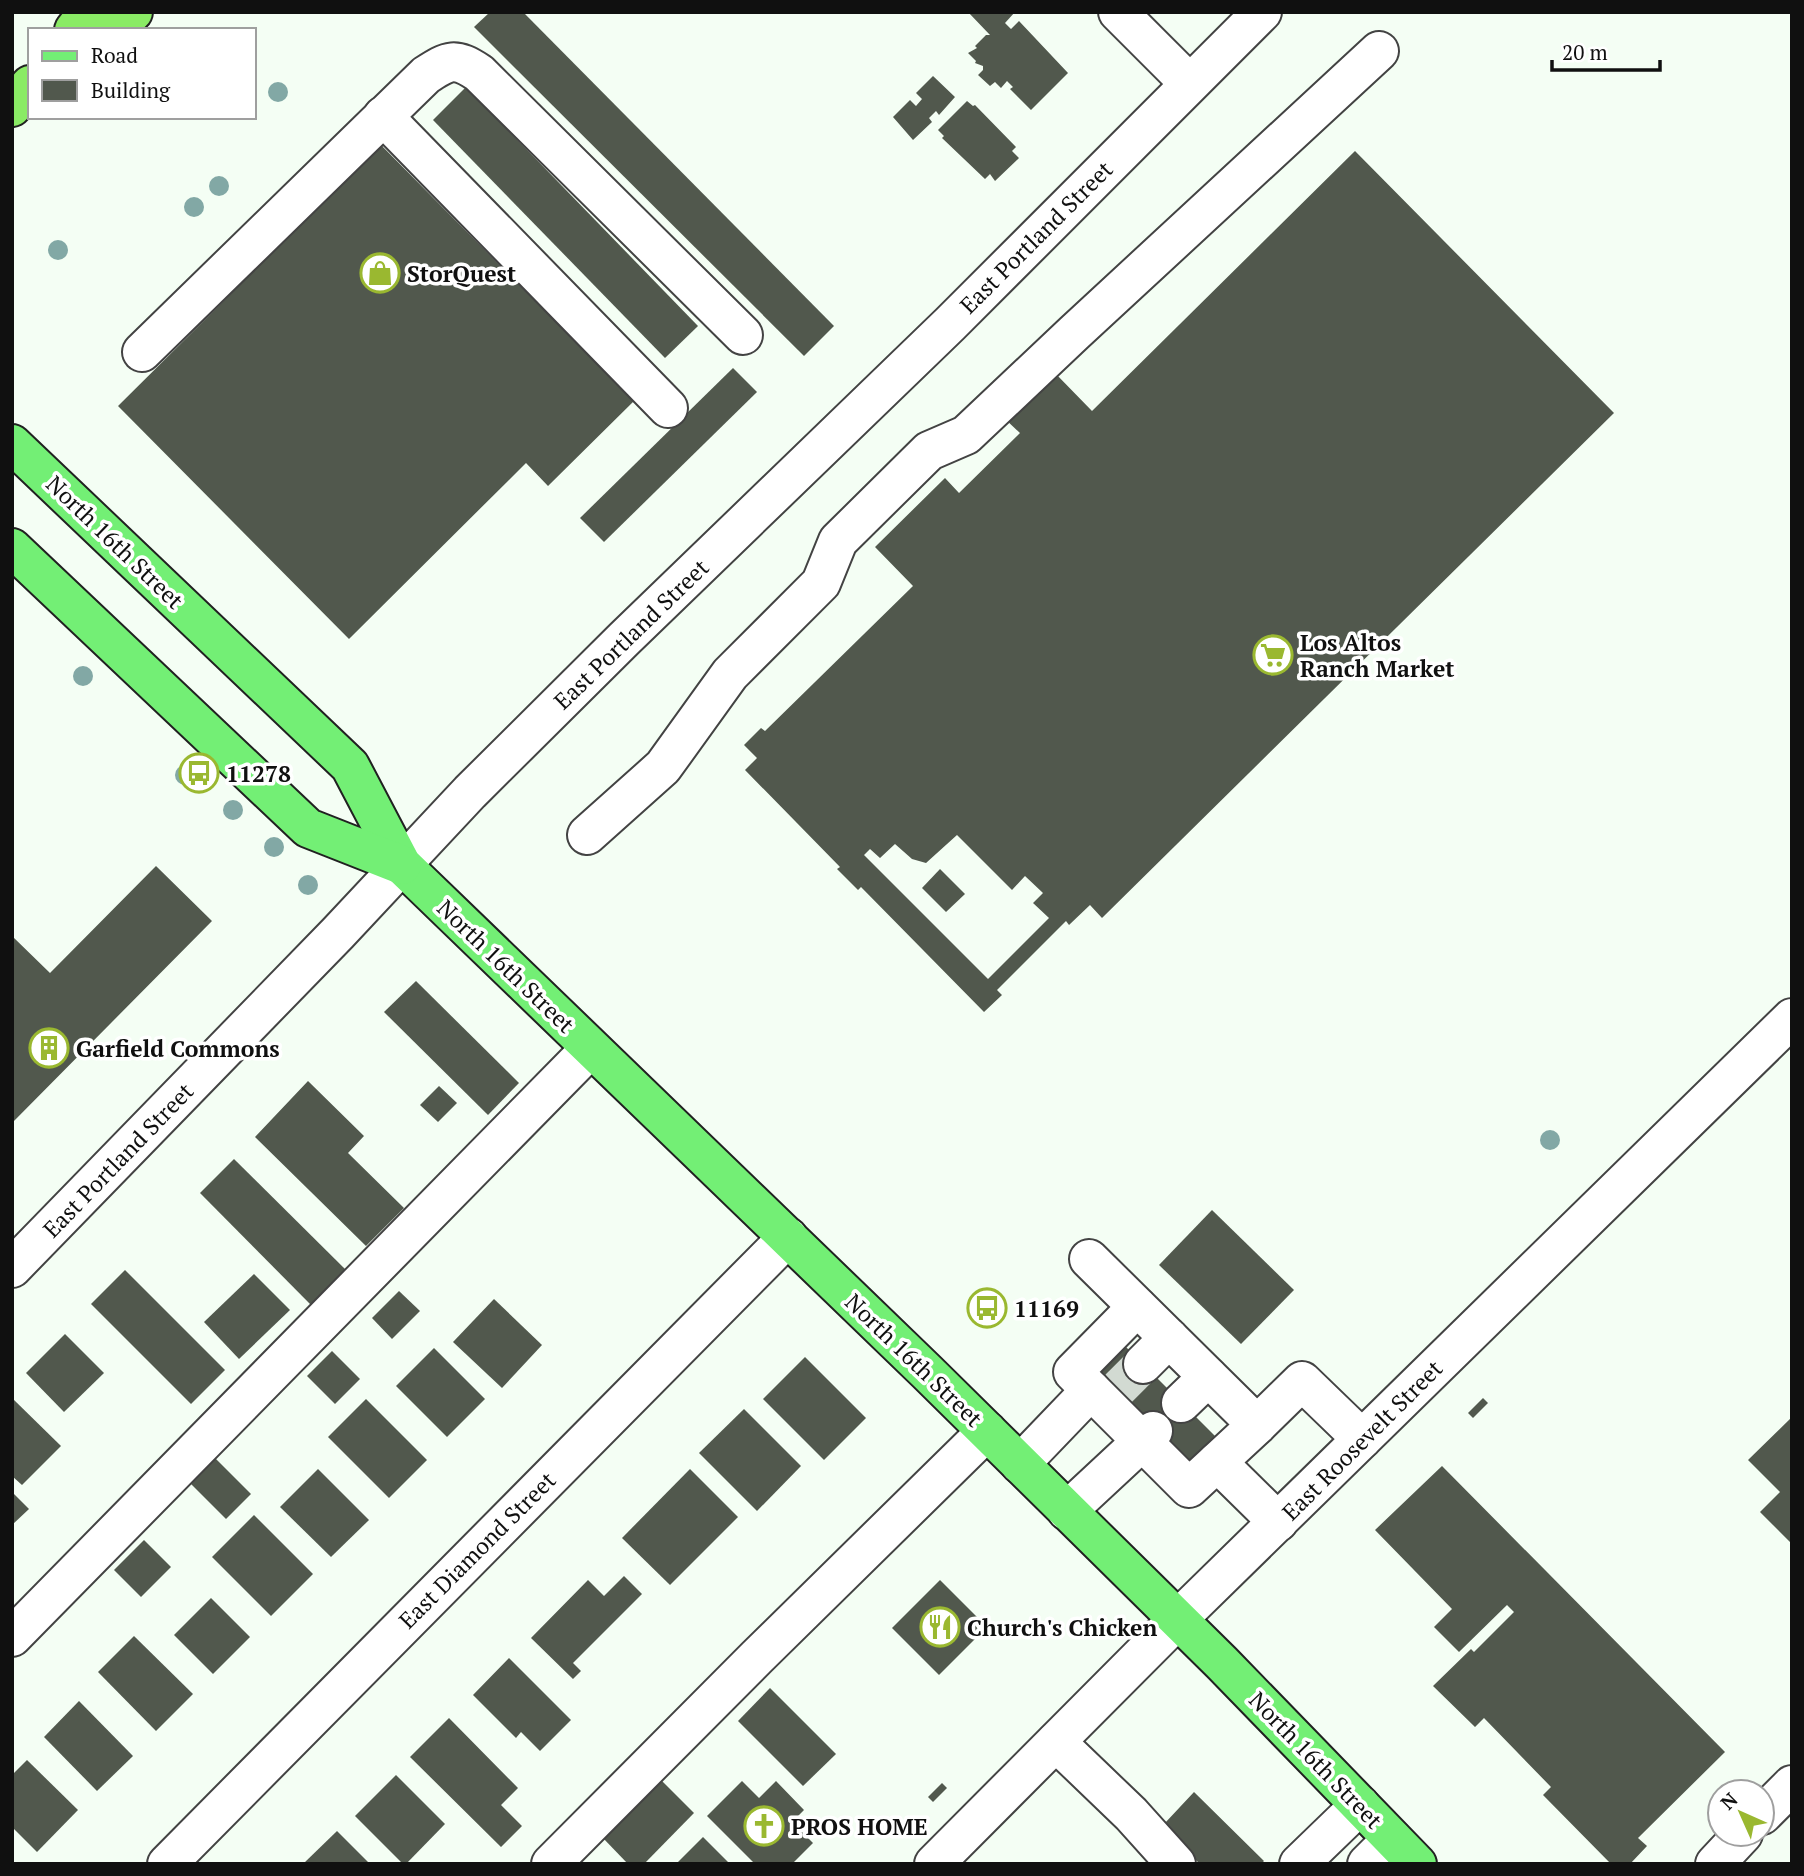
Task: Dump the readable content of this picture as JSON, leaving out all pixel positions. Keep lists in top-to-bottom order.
{
  "streets": {
    "main road": ["North 16th Street"],
    "street": ["East Portland Street", "East Roosevelt Street", "East Diamond Street"]
  },
  "crossings": [
    ["East Portland Street", "North 16th Street"],
    ["North 16th Street", "East Roosevelt Street"],
    ["North 16th Street", "East Diamond Street"]
  ],
  "places": {
    "shop": ["StorQuest"],
    "supermarket": ["Los Altos Ranch Market"],
    "bus stop": ["11278", "11169"],
    "building": ["Garfield Commons"],
    "restaurant": ["Church's Chicken"],
    "church": ["PROS HOME"]
  },
  "legend": ["Road", "Building"],
  "scale_bar": "20 m",
  "north": "top left"
}
